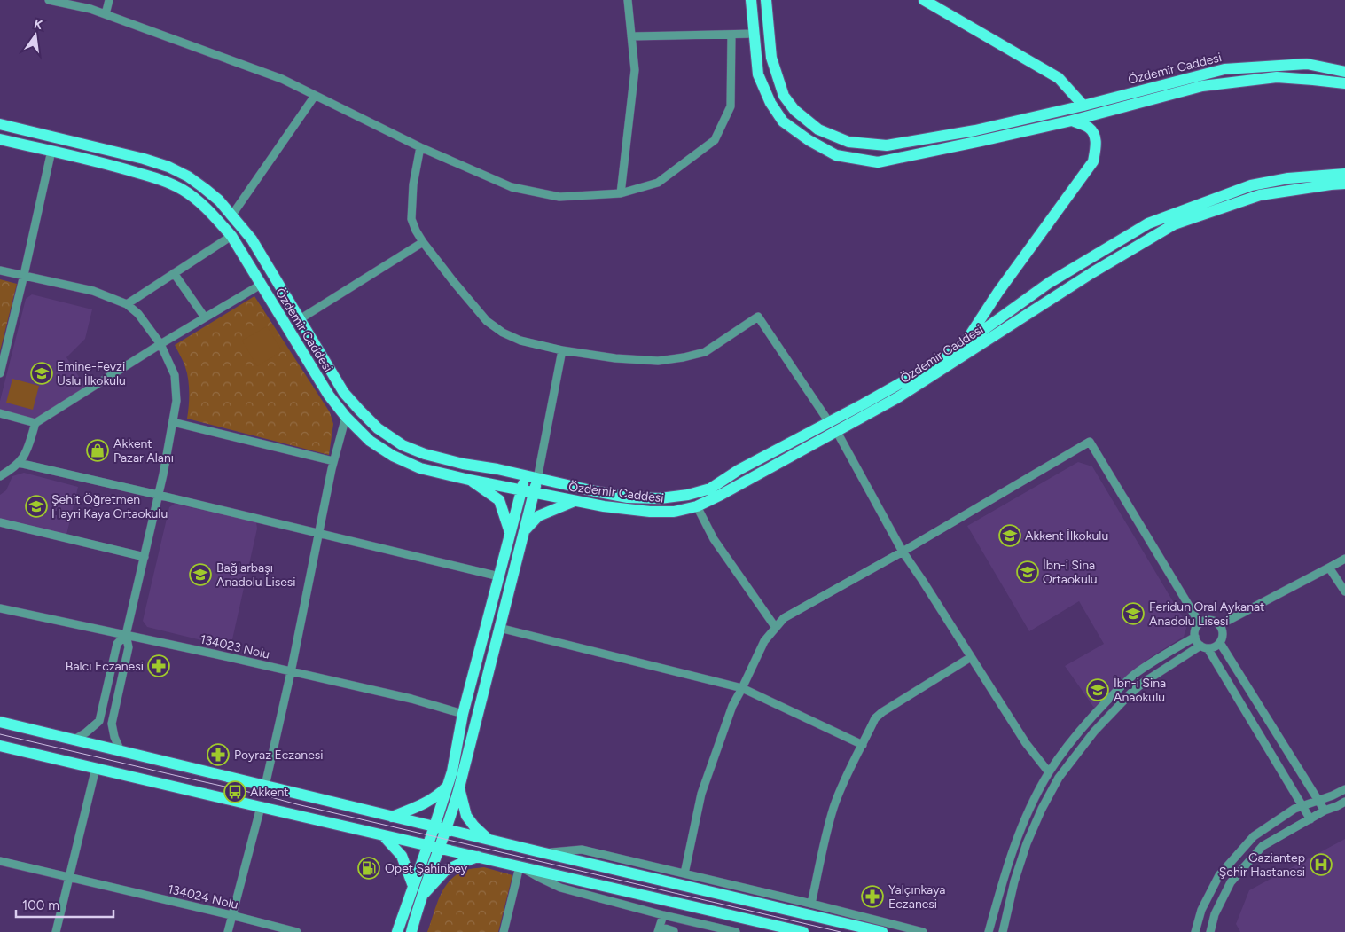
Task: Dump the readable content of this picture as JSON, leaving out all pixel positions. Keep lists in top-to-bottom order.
{
  "streets": {
    "main road": ["Özdemir Caddesi"],
    "street": ["134023 Nolu", "134024 Nolu"]
  },
  "places": {
    "school or university": [
      "Emine-Fevzi Uslu İlkokulu",
      "Şehit Öğretmen Hayri Kaya Ortaokulu",
      "Akkent İlkokulu",
      "İbn-i Sina Ortaokulu",
      "Bağlarbaşı Anadolu Lisesi",
      "Feridun Oral Aykanat Anadolu Lisesi",
      "İbn-i Sina Anaokulu"
    ],
    "shop": ["Akkent Pazar Alanı"],
    "pharmacy": ["Balcı Eczanesi", "Poyraz Eczanesi", "Yalçınkaya Eczanesi"],
    "bus stop": ["Akkent"],
    "hospital": ["Gaziantep Şehir Hastanesi"],
    "fuel station": ["Opet Şahinbey"]
  },
  "scale_bar": "100 m",
  "north": "top"
}
